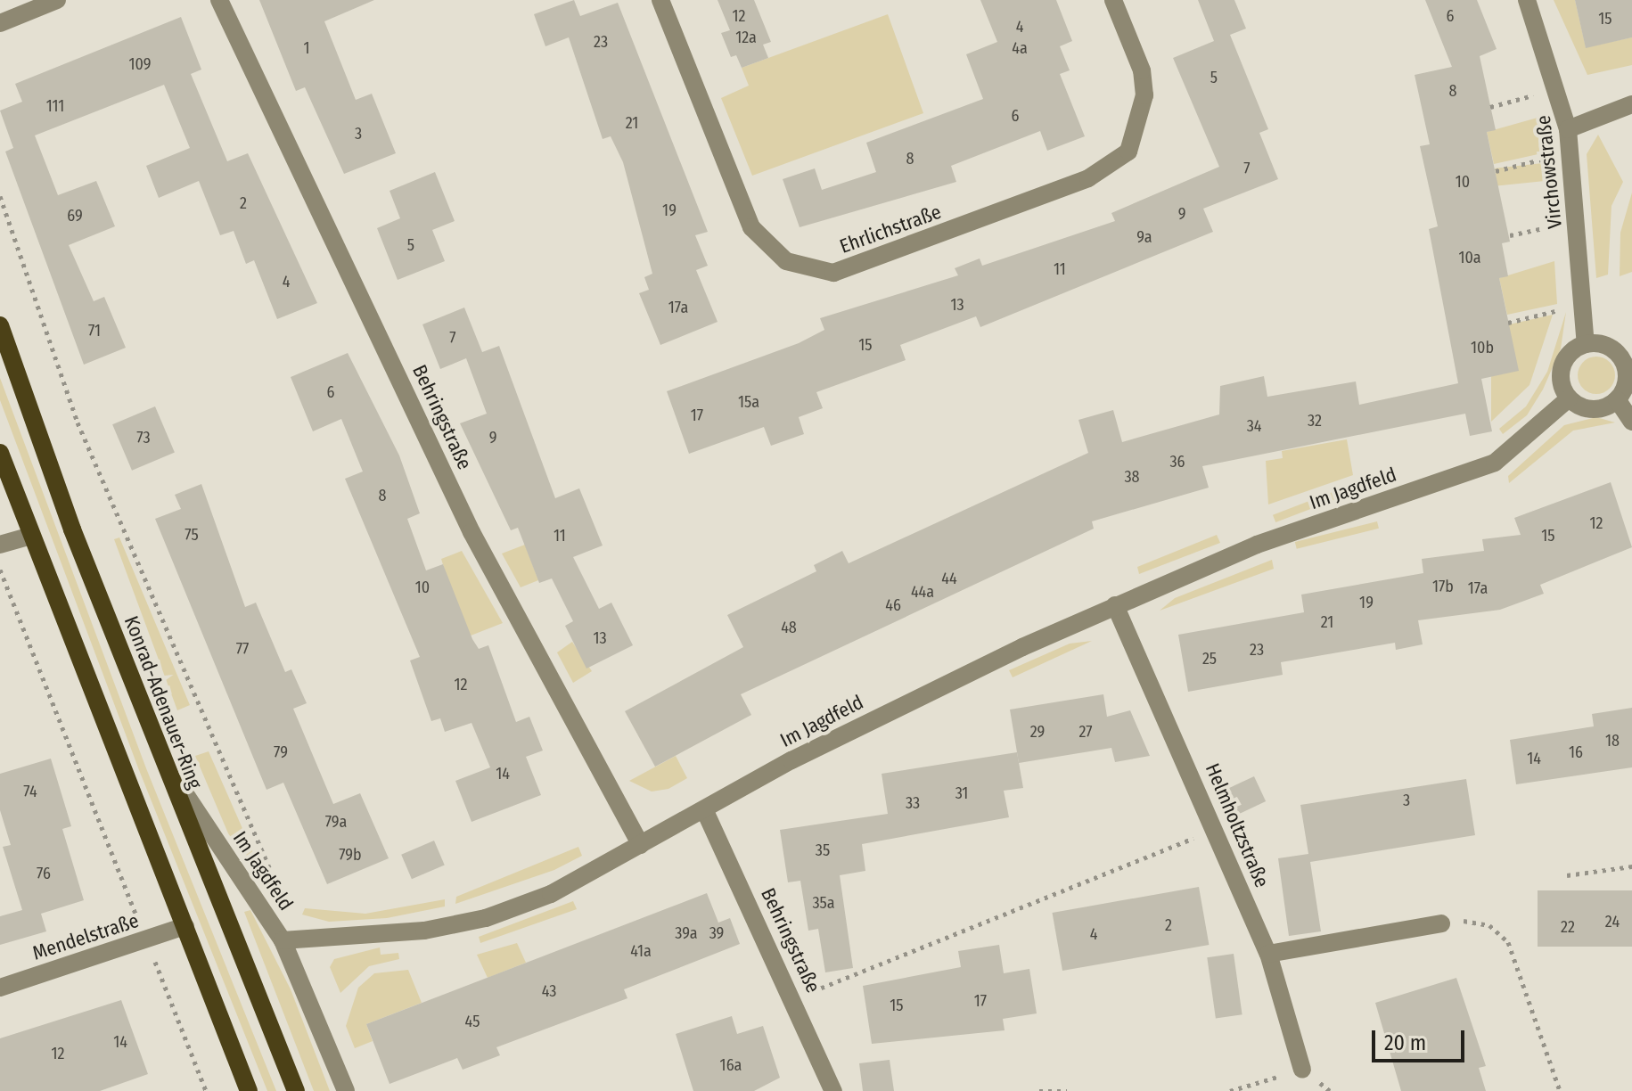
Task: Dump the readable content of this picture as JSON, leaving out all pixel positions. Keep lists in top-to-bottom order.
{
  "streets": {
    "main road": ["Konrad-Adenauer-Ring"],
    "street": [
      "Virchowstraße",
      "Ehrlichstraße",
      "Behringstraße",
      "Im Jagdfeld",
      "Helmholtzstraße",
      "Mendelstraße"
    ]
  },
  "crossings": [
    ["Virchowstraße", "Im Jagdfeld"],
    ["Behringstraße", "Im Jagdfeld"],
    ["Im Jagdfeld", "Konrad-Adenauer-Ring"],
    ["Im Jagdfeld", "Helmholtzstraße"]
  ],
  "house_numbers": [
    "12",
    "6",
    "15",
    "4",
    "12a",
    "23",
    "1",
    "4a",
    "109",
    "5",
    "8",
    "111",
    "6",
    "21",
    "3",
    "8",
    "7",
    "10",
    "2",
    "19",
    "9",
    "69",
    "9a",
    "5",
    "10a",
    "11",
    "4",
    "13",
    "17a",
    "71",
    "7",
    "15",
    "10b",
    "6",
    "15a",
    "17",
    "32",
    "34",
    "73",
    "9",
    "36",
    "38",
    "8",
    "12",
    "75",
    "11",
    "15",
    "44",
    "17b",
    "10",
    "17a",
    "44a",
    "19",
    "46",
    "21",
    "48",
    "13",
    "77",
    "23",
    "25",
    "12",
    "29",
    "27",
    "18",
    "79",
    "16",
    "14",
    "14",
    "74",
    "31",
    "3",
    "33",
    "79a",
    "35",
    "79b",
    "76",
    "35a",
    "24",
    "2",
    "22",
    "39a",
    "39",
    "4",
    "41a",
    "43",
    "17",
    "15",
    "45",
    "14",
    "12",
    "16a"
  ],
  "scale_bar": "20 m"
}
